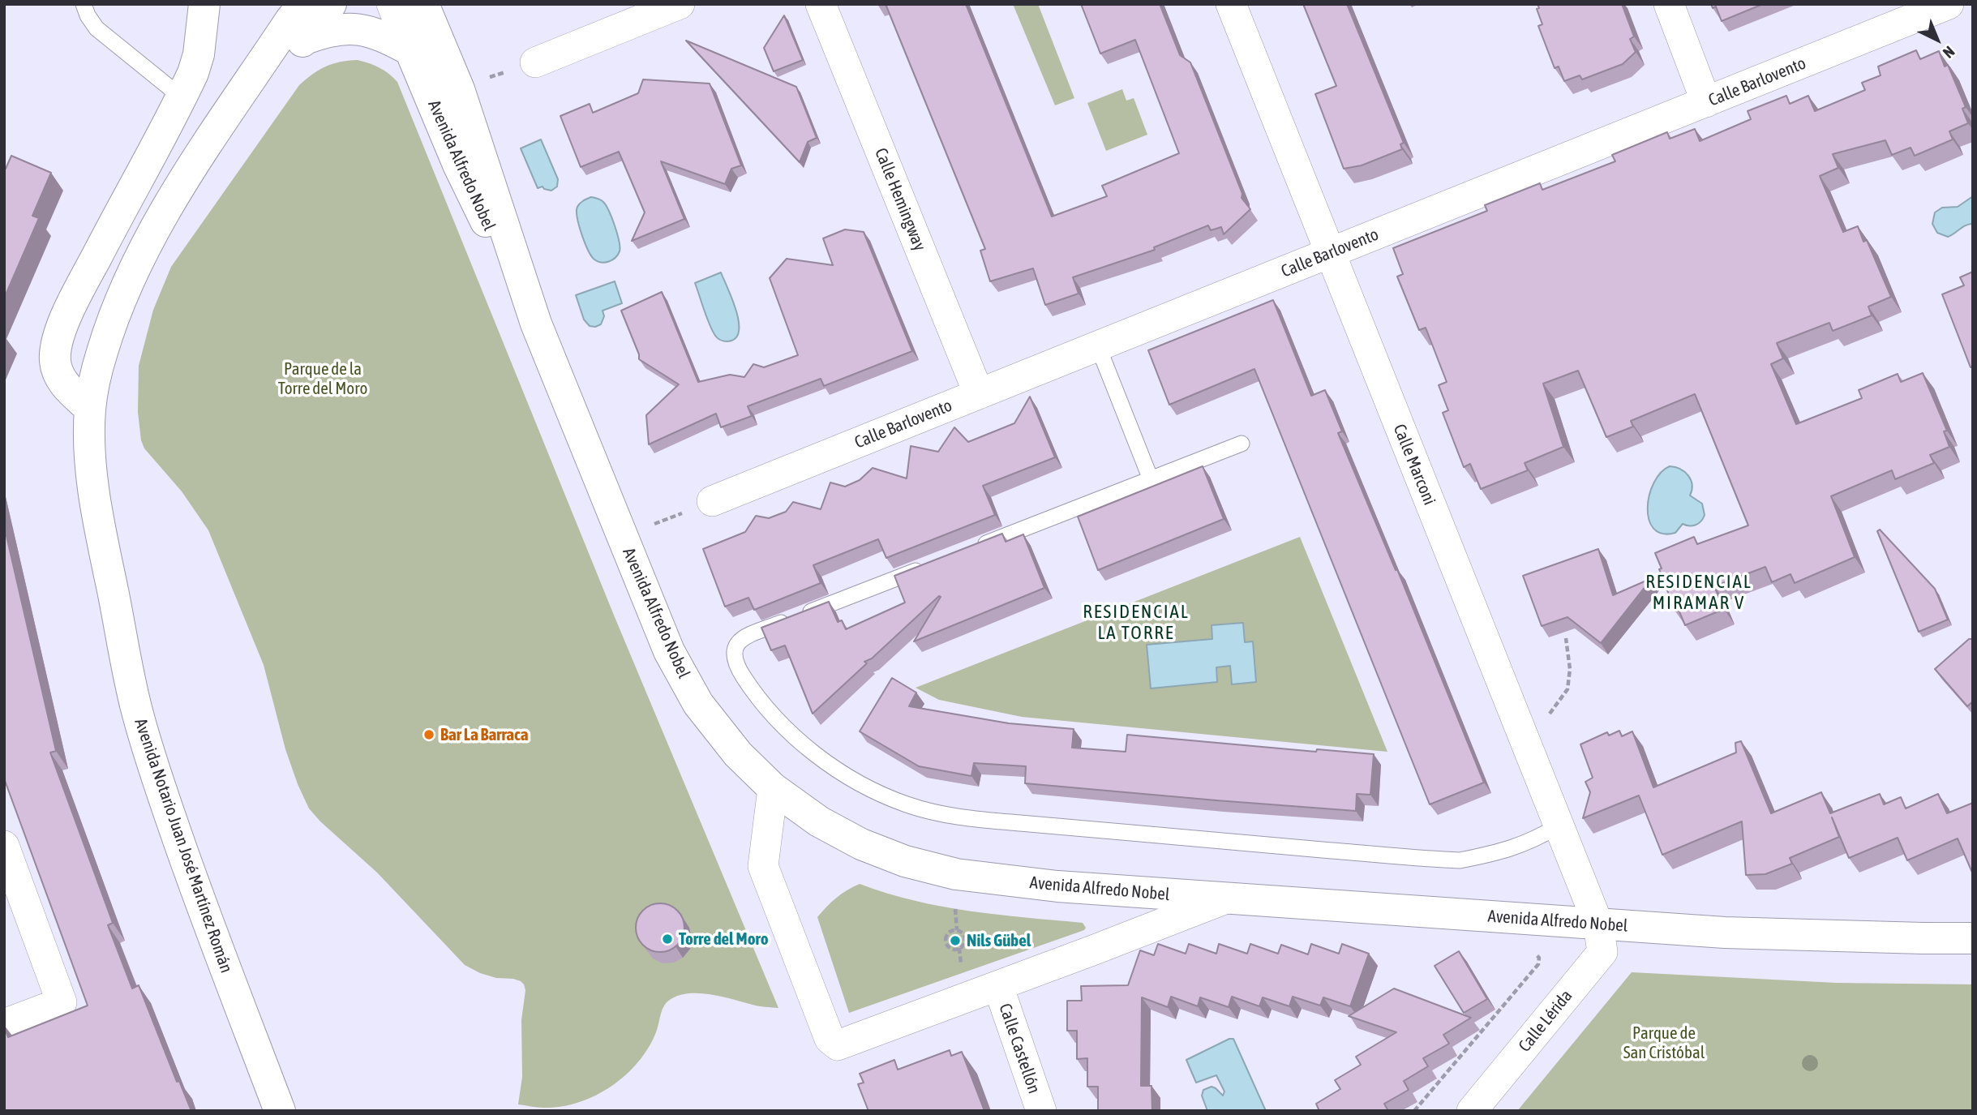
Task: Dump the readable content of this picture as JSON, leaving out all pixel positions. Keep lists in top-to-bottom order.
{
  "streets": {
    "street": [
      "Calle Barlovento",
      "Avenida Alfredo Nobel",
      "Calle Hemingway",
      "Calle Marconi",
      "Avenida Notario Juan José Martínez Román",
      "Calle Lérida",
      "Calle Castellón"
    ]
  },
  "crossings": [
    ["Calle Barlovento", "Calle Hemingway"],
    ["Calle Barlovento", "Calle Marconi"],
    ["Avenida Alfredo Nobel", "Calle Marconi"],
    ["Avenida Alfredo Nobel", "Calle Lérida"],
    ["Calle Marconi", "Calle Lérida"]
  ],
  "districts": ["RESIDENCIAL MIRAMAR V", "RESIDENCIAL LA TORRE"],
  "parks": ["Parque de la Torre del Moro", "Parque de San Cristóbal"],
  "places": ["Bar La Barraca", "Torre del Moro", "Nils Gübel"],
  "north": "bottom right"
}
